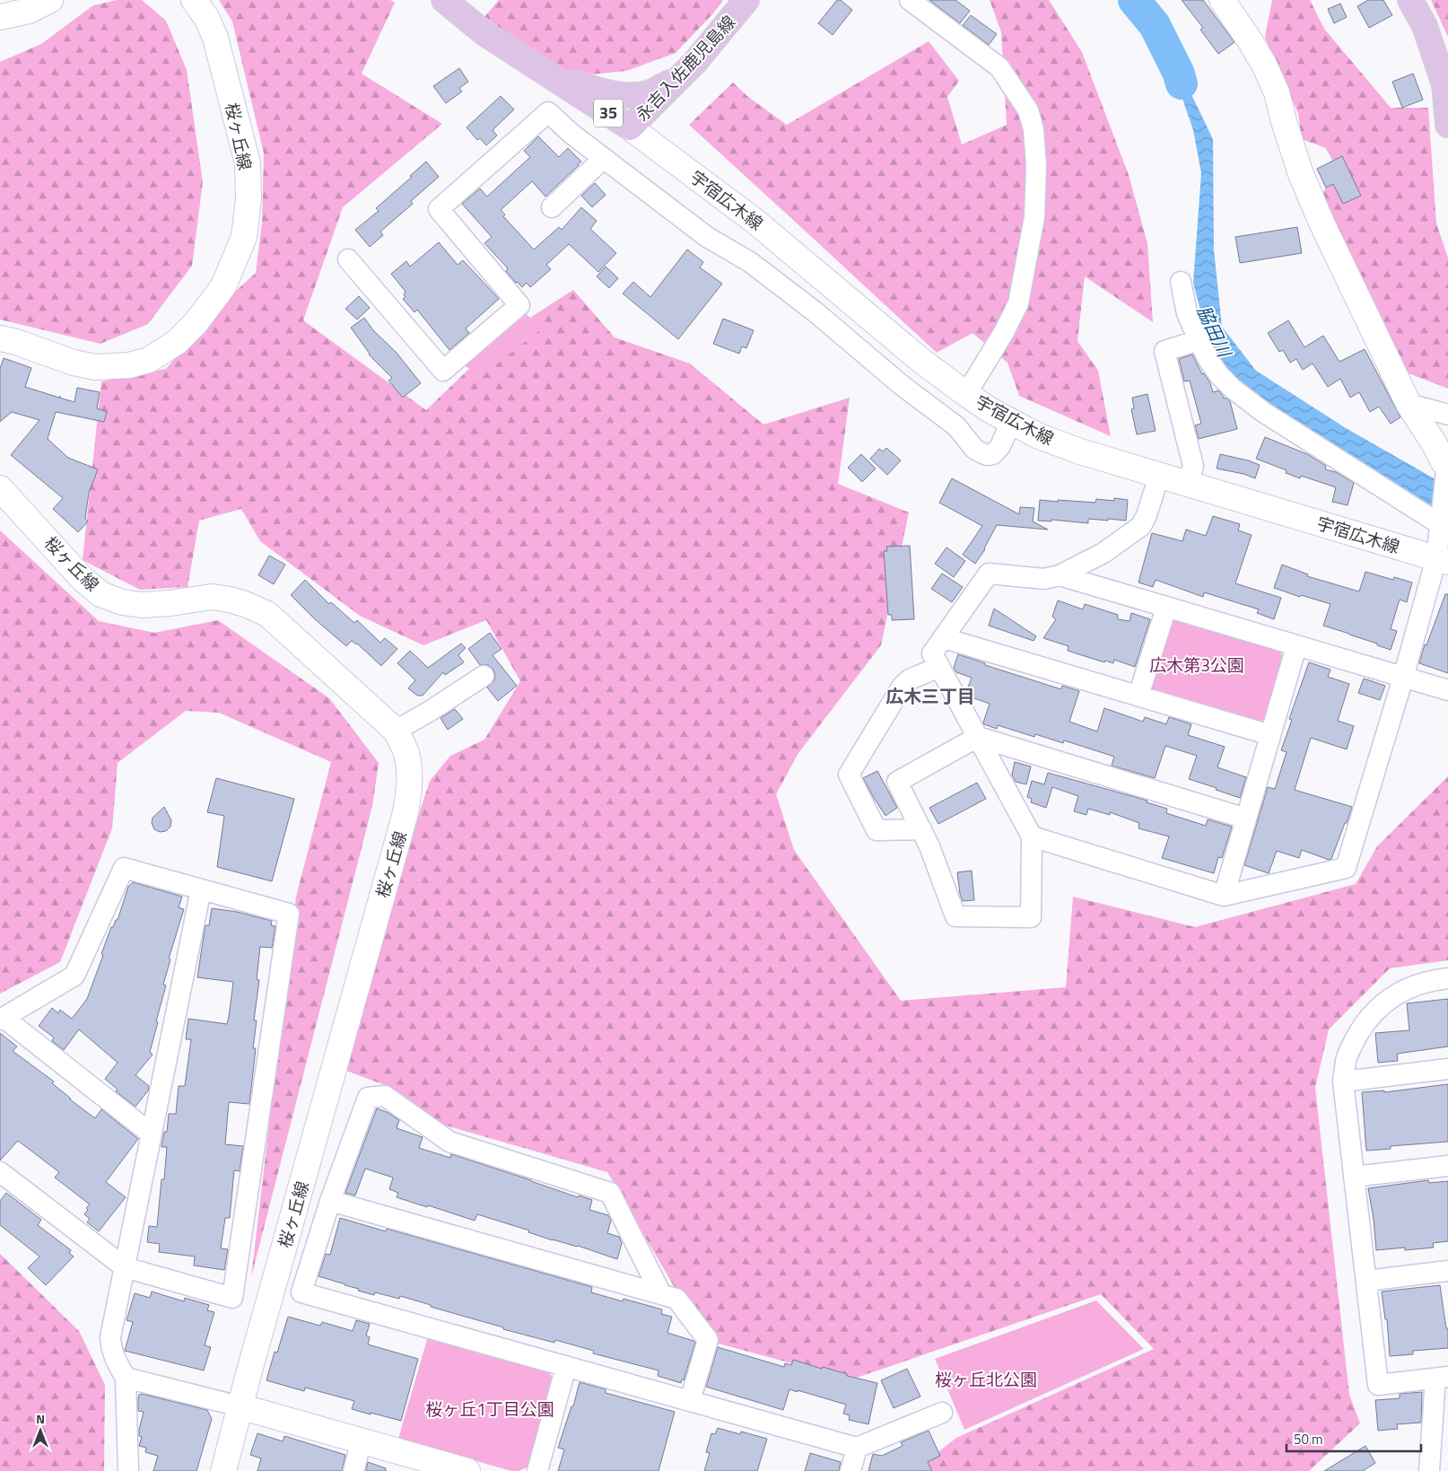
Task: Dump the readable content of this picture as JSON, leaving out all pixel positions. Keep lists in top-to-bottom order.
{
  "streets": {
    "main road": ["永吉入佐鹿児島線", "35"],
    "street": ["桜ヶ丘線", "宇宿広木線"]
  },
  "crossings": [
    ["永吉入佐鹿児島線", "宇宿広木線"]
  ],
  "districts": ["広木三丁目"],
  "water": ["脇田川"],
  "parks": ["広木第3公園", "桜ヶ丘北公園", "桜ヶ丘1丁目公園"],
  "scale_bar": "50 m",
  "north": "top"
}
